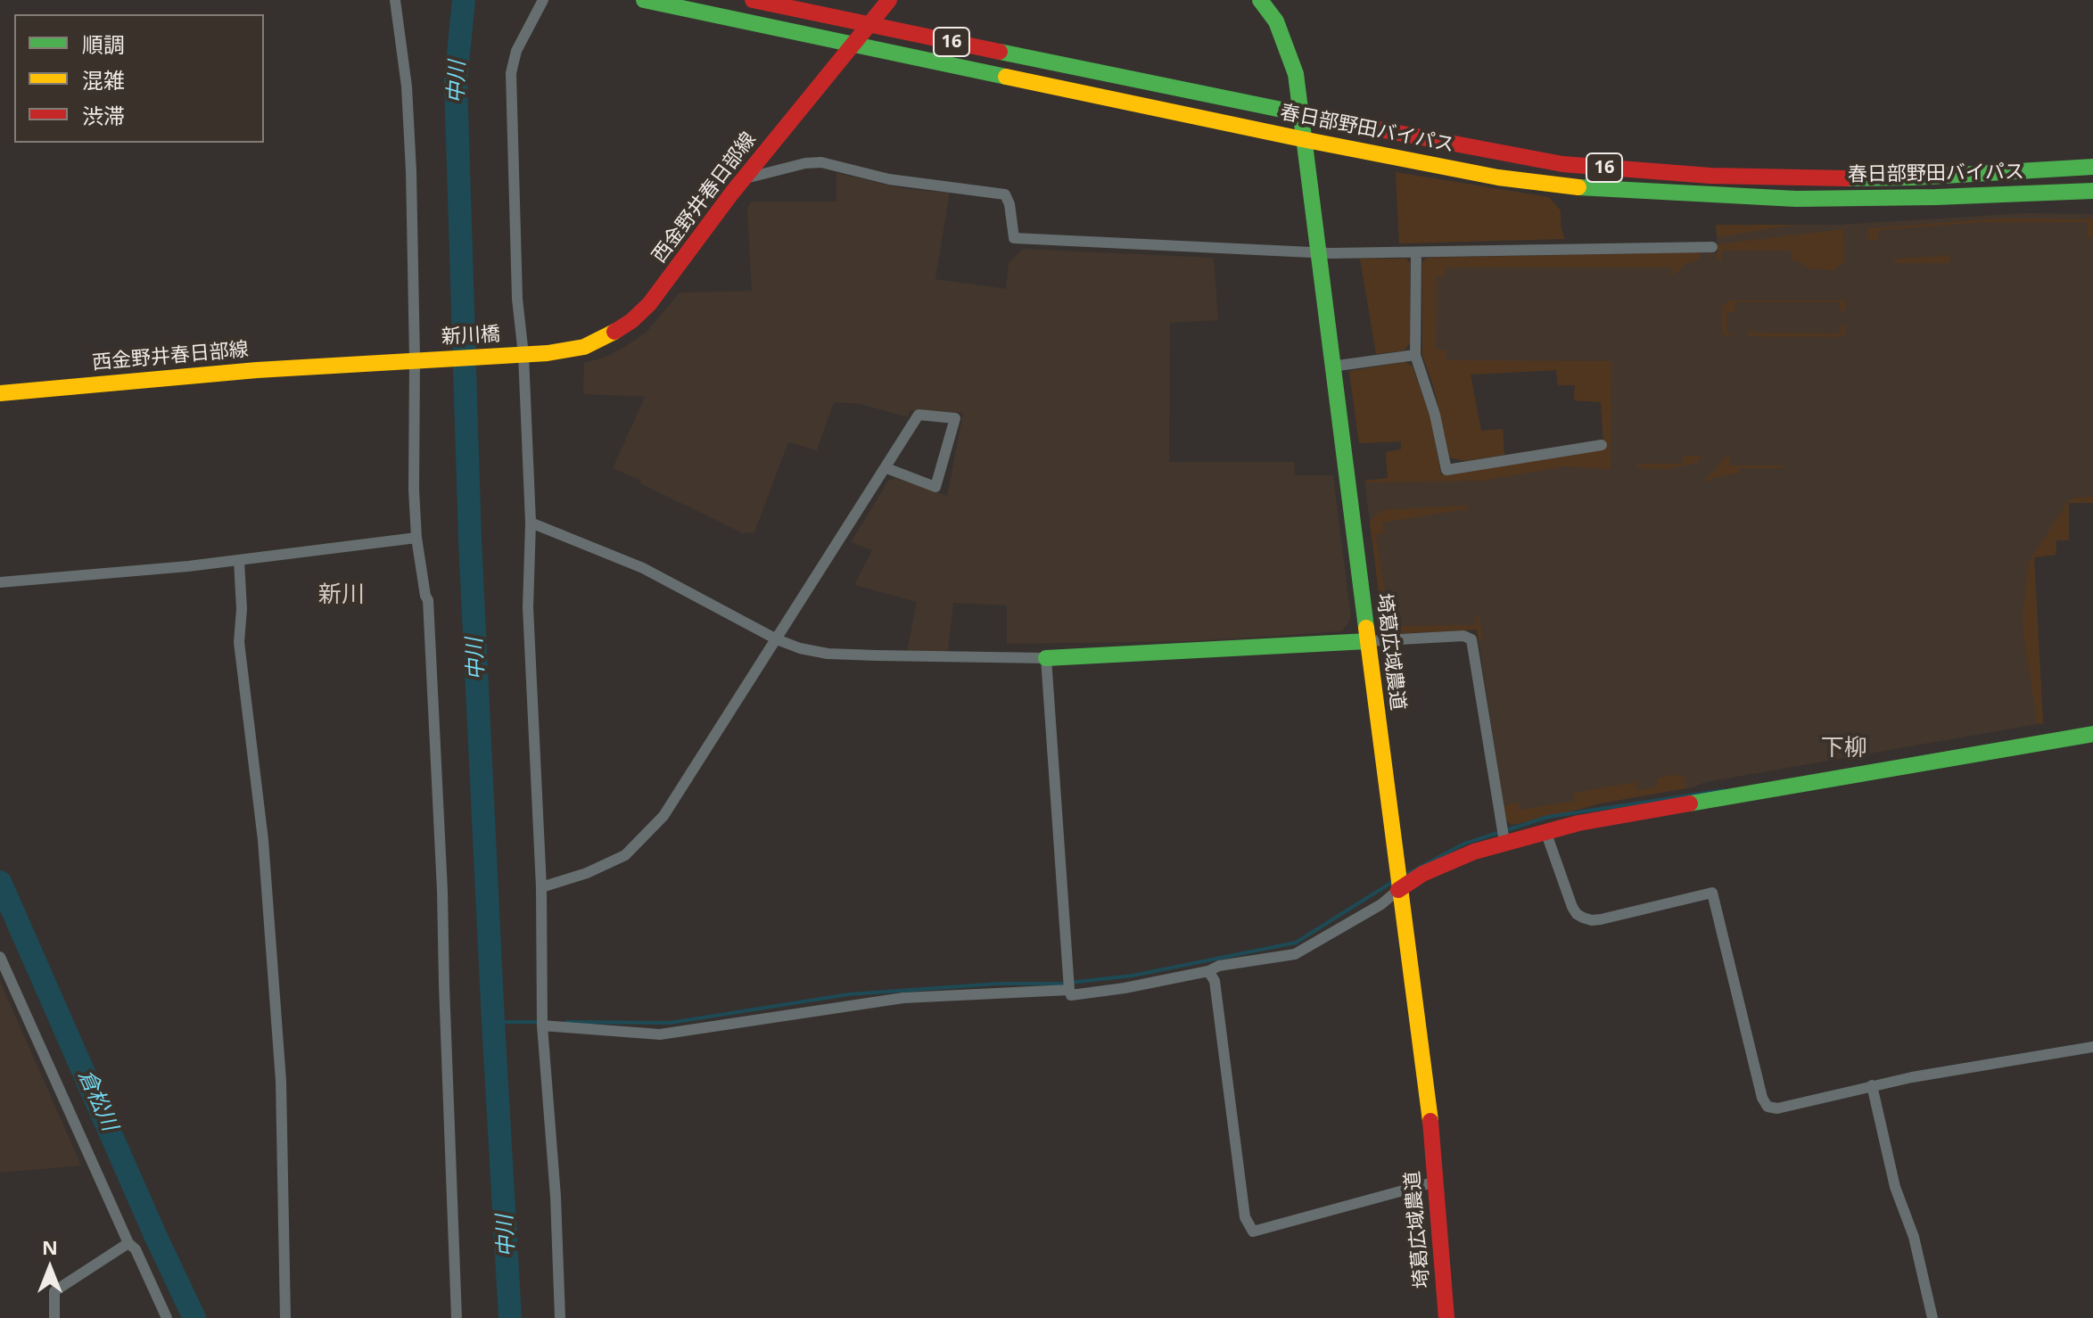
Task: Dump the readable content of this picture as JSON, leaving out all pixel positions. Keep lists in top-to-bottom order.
{
  "streets": {
    "main road": [
      "16",
      "春日部野田バイパス",
      "西金野井春日部線",
      "新川橋",
      "埼葛広域農道"
    ]
  },
  "crossings": [
    ["春日部野田バイパス", "西金野井春日部線"],
    ["春日部野田バイパス", "埼葛広域農道"],
    ["西金野井春日部線", "新川橋"]
  ],
  "districts": ["新川", "下柳"],
  "water": ["中川", "倉松川"],
  "legend": ["順調", "混雑", "渋滞"],
  "north": "top"
}
